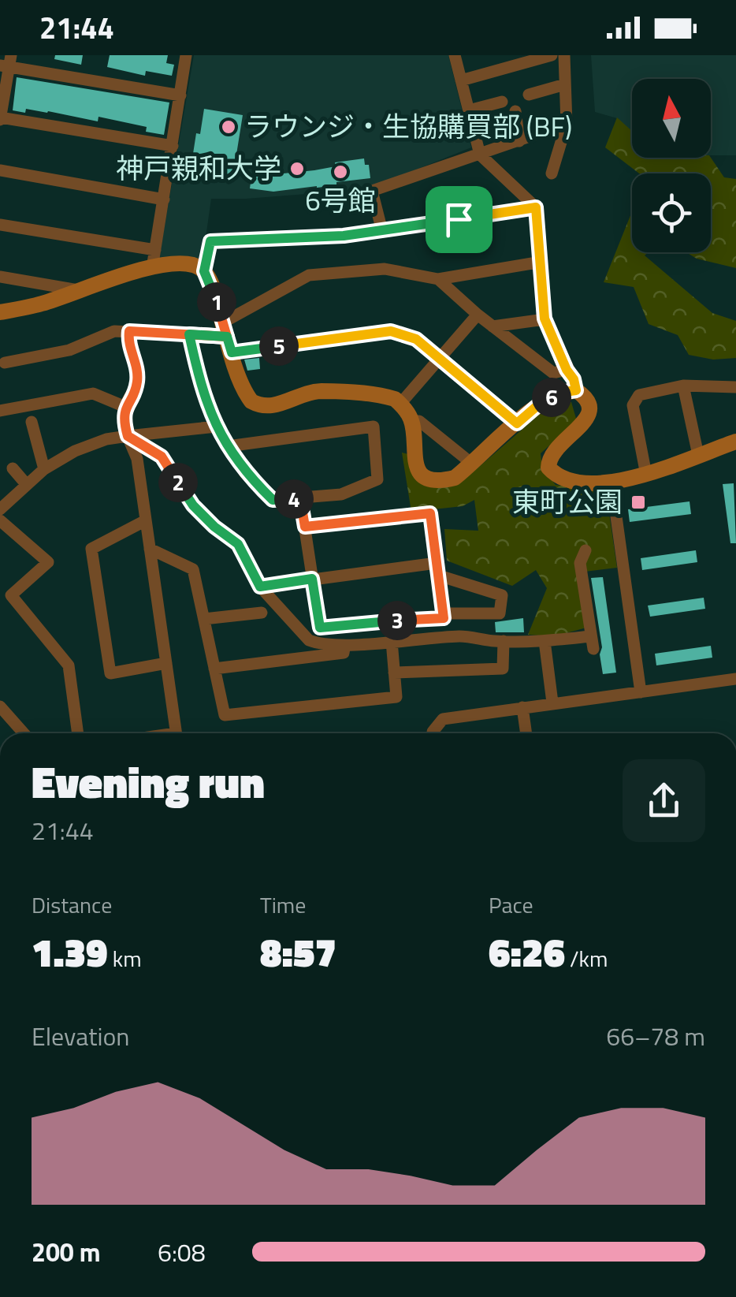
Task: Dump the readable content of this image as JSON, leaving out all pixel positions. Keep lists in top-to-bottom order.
{
  "places": {
    "other": ["ラウンジ・生協購買部 (BF)", "神戸親和大学", "6号館"],
    "transit": ["東町公園"]
  },
  "north": "top",
  "page": {
    "status": "21:44",
    "pins": [
      "1",
      "5",
      "6",
      "2",
      "4",
      "3"
    ],
    "heading": ["Evening run", "21:44"],
    "stats": [
      ["Distance", "1.39 km"],
      ["Time", "8:57"],
      ["Pace", "6:26 /km"]
    ],
    "chart": ["Elevation", "66–78 m"],
    "list": [
      {
        "name": "200 m",
        "note": "6:08"
      }
    ]
  }
}
